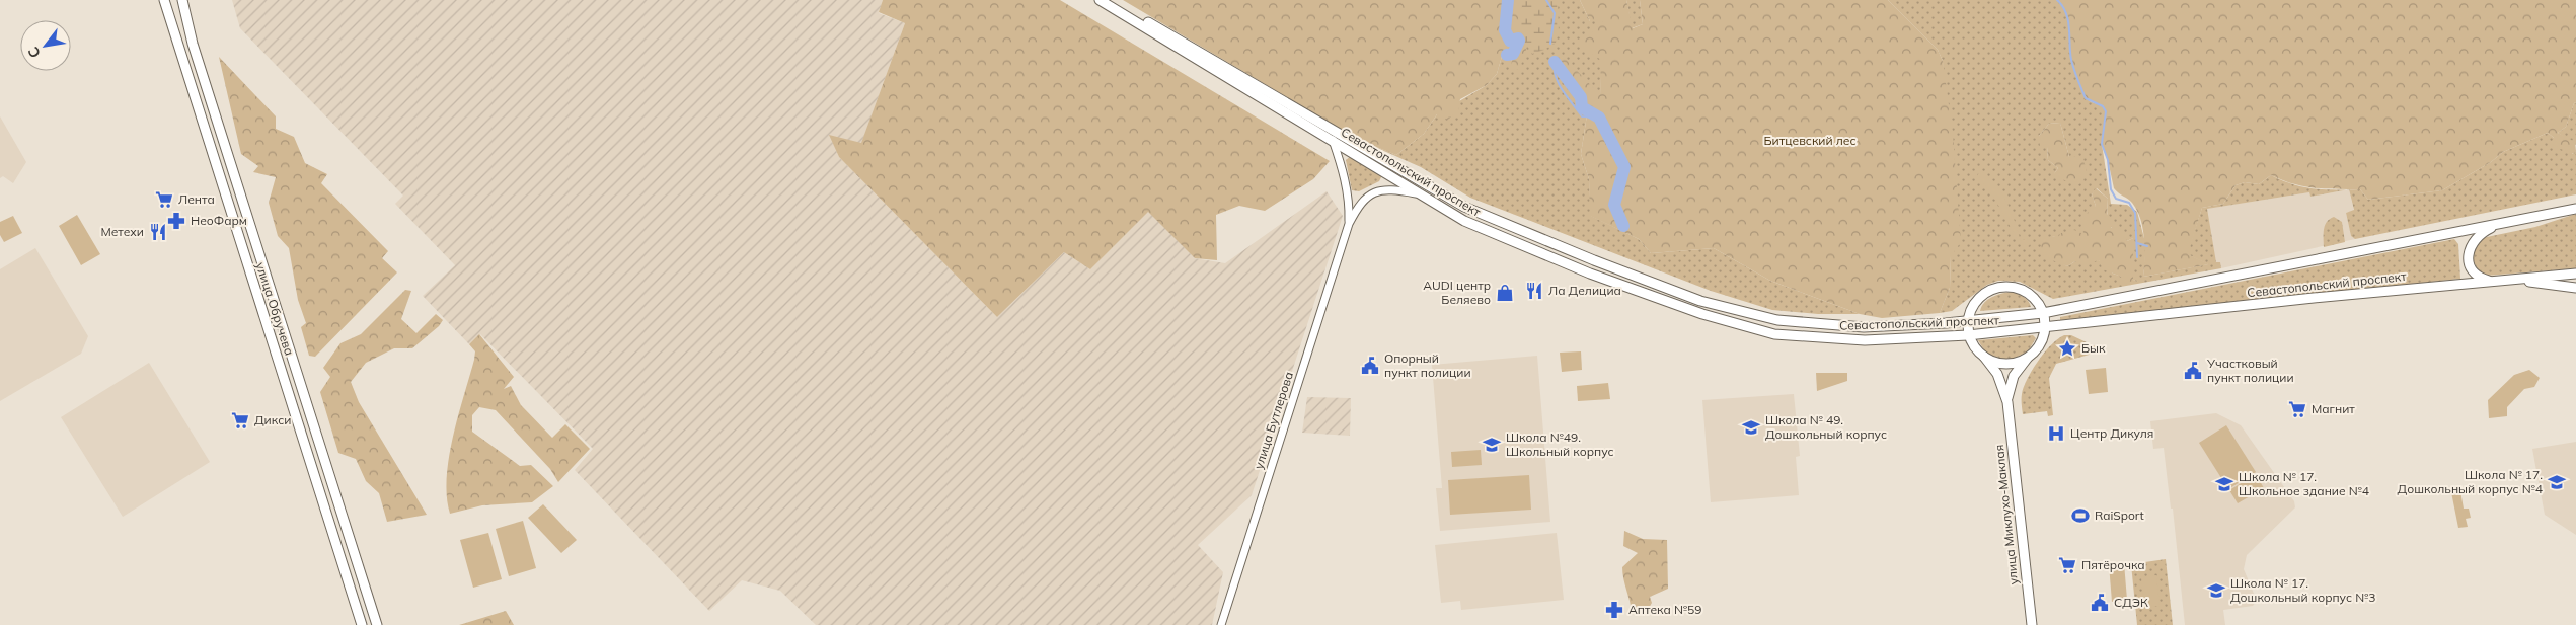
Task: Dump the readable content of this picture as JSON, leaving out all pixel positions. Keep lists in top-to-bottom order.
{
  "streets": {
    "main road": ["Севастопольский проспект", "улица Обручева", "улица Миклухо-Маклая"],
    "street": ["улица Бутлерова"]
  },
  "crossings": [
    ["Севастопольский проспект", "улица Бутлерова"],
    ["Севастопольский проспект", "улица Миклухо-Маклая"]
  ],
  "parks": ["Битцевский лес"],
  "places": {
    "supermarket": [
      "Лента",
      "Магнит",
      "Дикси",
      "Пятёрочка"
    ],
    "pharmacy": ["НеоФарм", "Аптека №59"],
    "restaurant": ["Метехи", "Ла Делициа"],
    "shop": ["AUDI центр Беляево"],
    "place": ["Бык"],
    "public building": ["Опорный пункт полиции", "Участковый пункт полиции", "СДЭК"],
    "school or university": [
      "Школа № 49. Дошкольный корпус",
      "Школа №49. Школьный корпус",
      "Школа № 17. Дошкольный корпус №4",
      "Школа № 17. Школьное здание №4",
      "Школа № 17. Дошкольный корпус №3"
    ],
    "hospital": ["Центр Дикуля"],
    "sports": ["RaiSport"]
  },
  "north": "bottom left"
}
